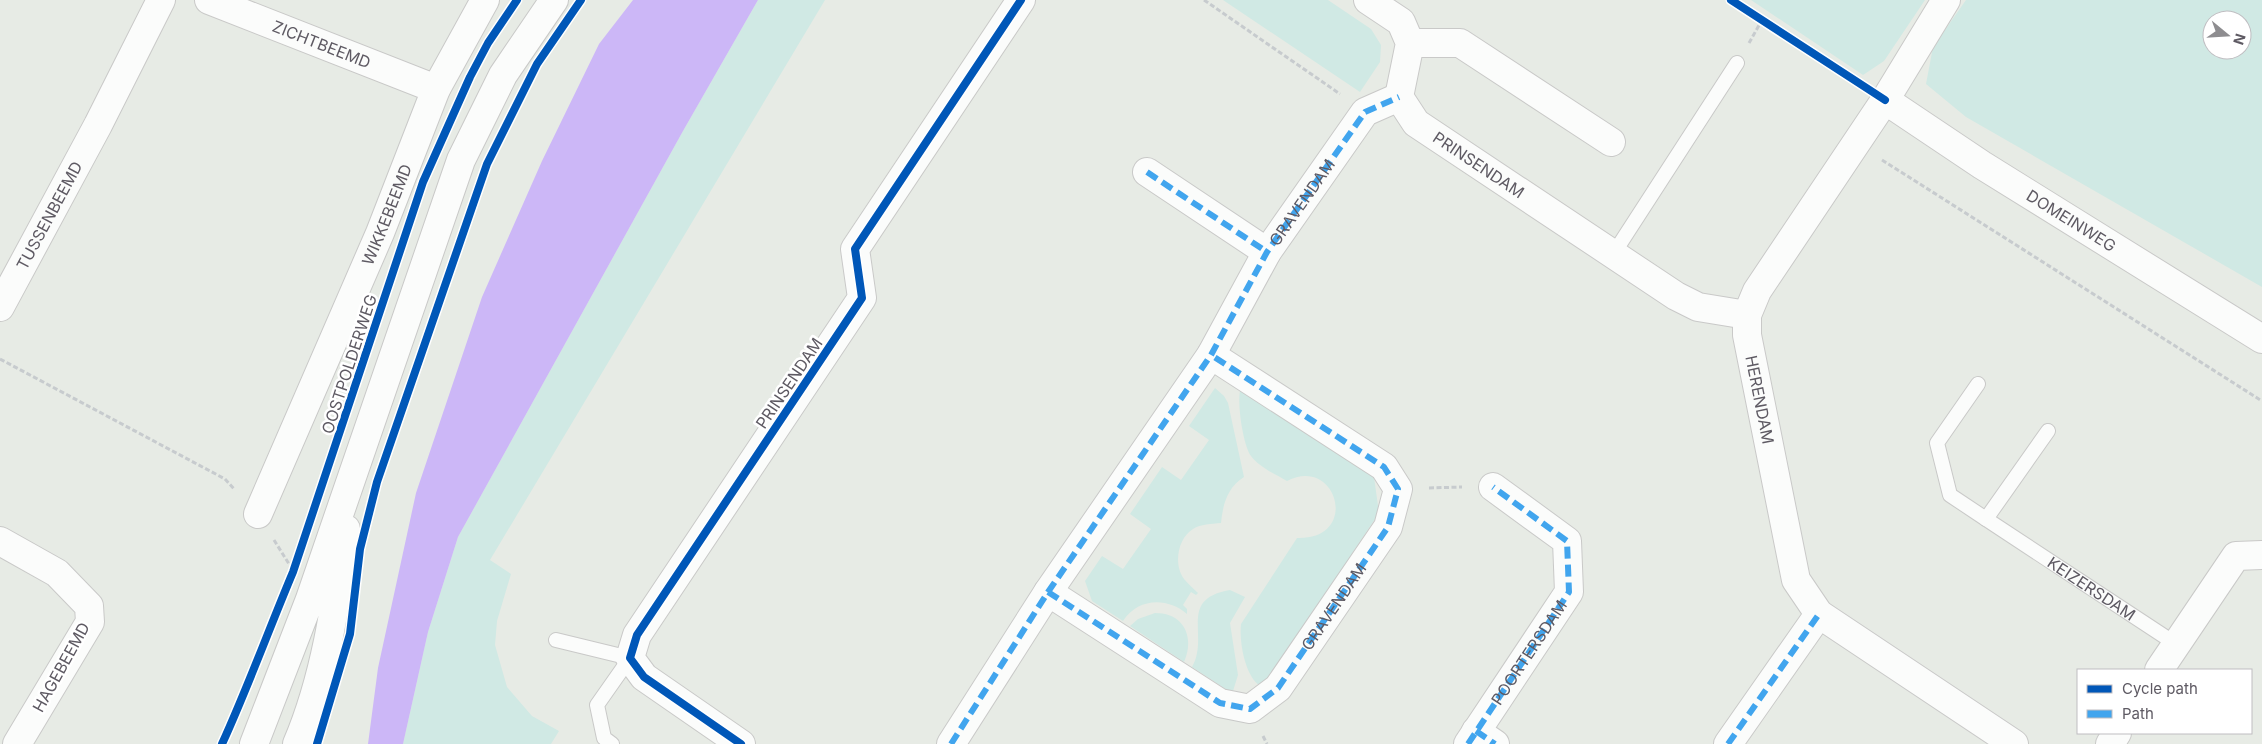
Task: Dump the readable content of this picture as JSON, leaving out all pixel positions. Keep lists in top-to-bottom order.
{
  "streets": {
    "street": [
      "ZICHTBEEMD",
      "PRINSENDAM",
      "GRAVENDAM",
      "WIKKEBEEMD",
      "TUSSENBEEMD",
      "DOMEINWEG",
      "HERENDAM",
      "POORTERSDAM",
      "HAGEBEEMD"
    ],
    "lane": ["KEIZERSDAM"],
    "cycle path": ["OOSTPOLDERWEG"]
  },
  "crossings": [
    ["ZICHTBEEMD", "WIKKEBEEMD"],
    ["PRINSENDAM", "HERENDAM"],
    ["DOMEINWEG", "HERENDAM"]
  ],
  "legend": ["Cycle path", "Path"],
  "north": "right"
}
